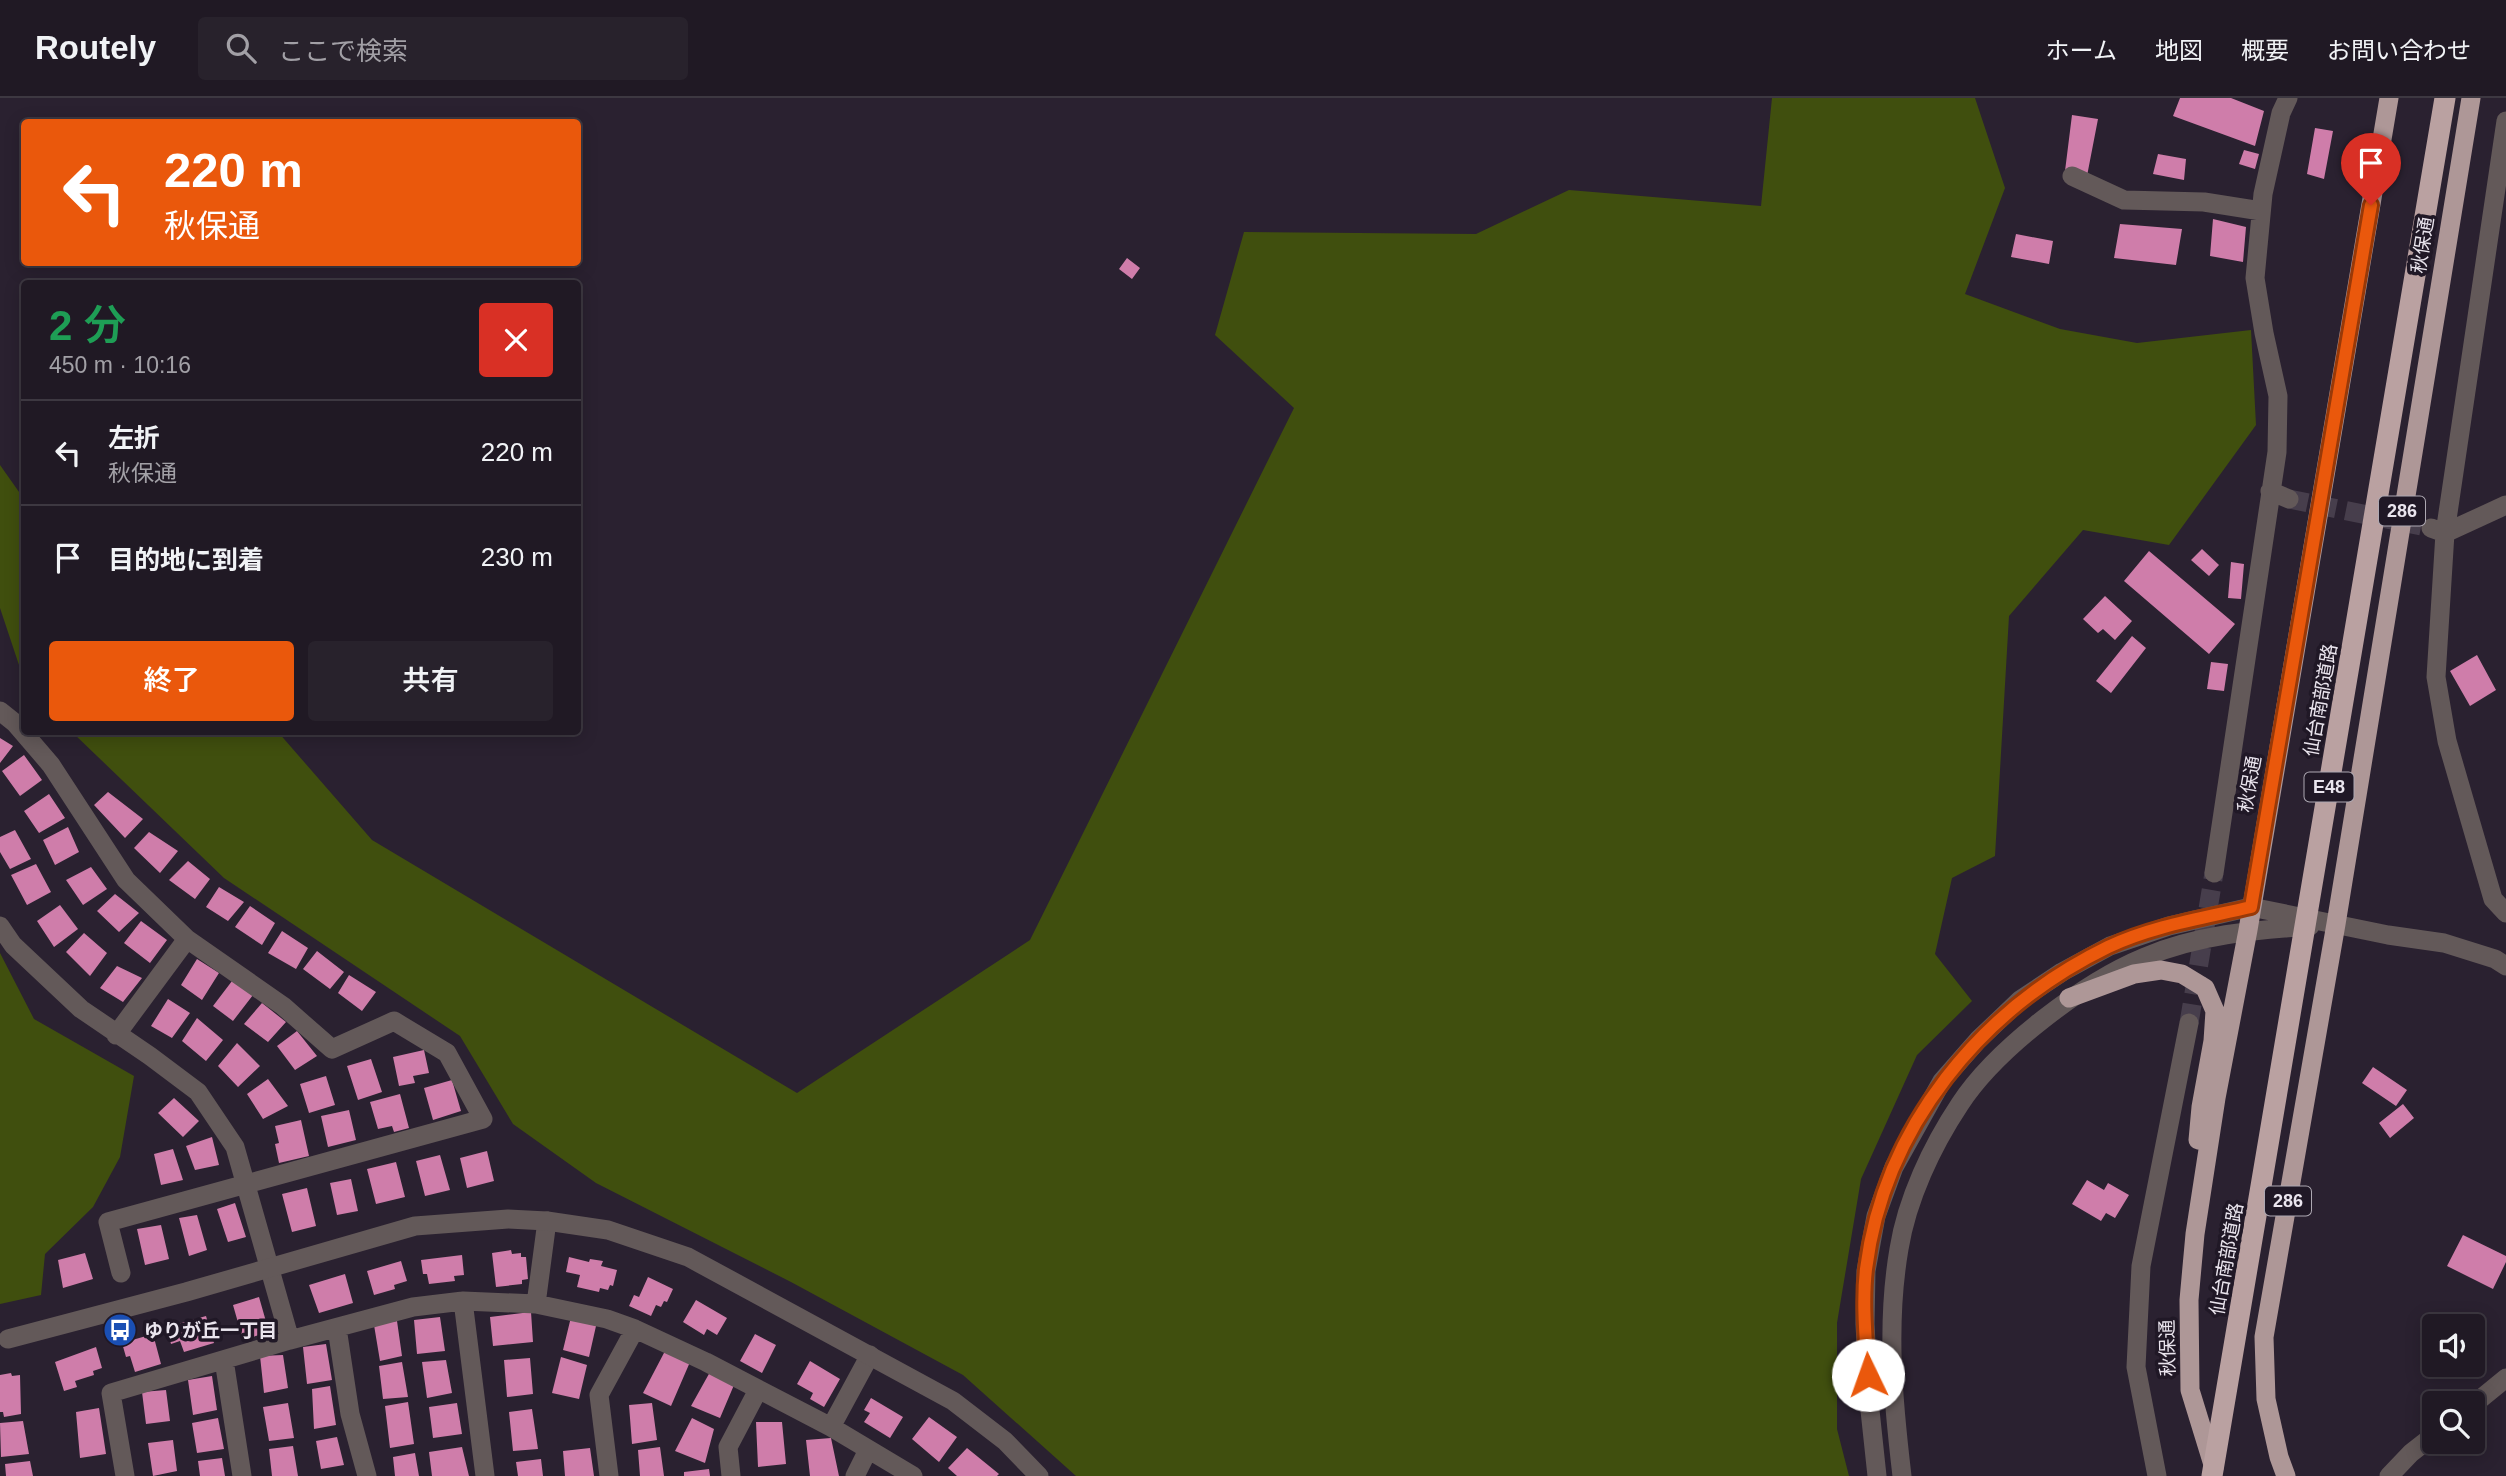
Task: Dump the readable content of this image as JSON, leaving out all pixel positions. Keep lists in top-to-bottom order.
{
  "streets": {
    "highway": [
      "秋保通",
      "286",
      "仙台南部道路",
      "E48"
    ]
  },
  "crossings": [
    ["秋保通", "仙台南部道路"]
  ],
  "places": {
    "bus stop": ["ゆりが丘一丁目"]
  },
  "page": {
    "header": "Routely",
    "search": "ここで検索",
    "nav": [
      "ホーム",
      "地図",
      "概要",
      "お問い合わせ"
    ],
    "turn": ["220 m", "秋保通"],
    "heading": ["2 分", "450 m · 10:16"],
    "list": [
      {
        "name": "左折",
        "note": "秋保通",
        "value": "220 m"
      },
      {
        "name": "目的地に到着",
        "value": "230 m"
      }
    ],
    "buttons": ["終了", "共有"]
  }
}
